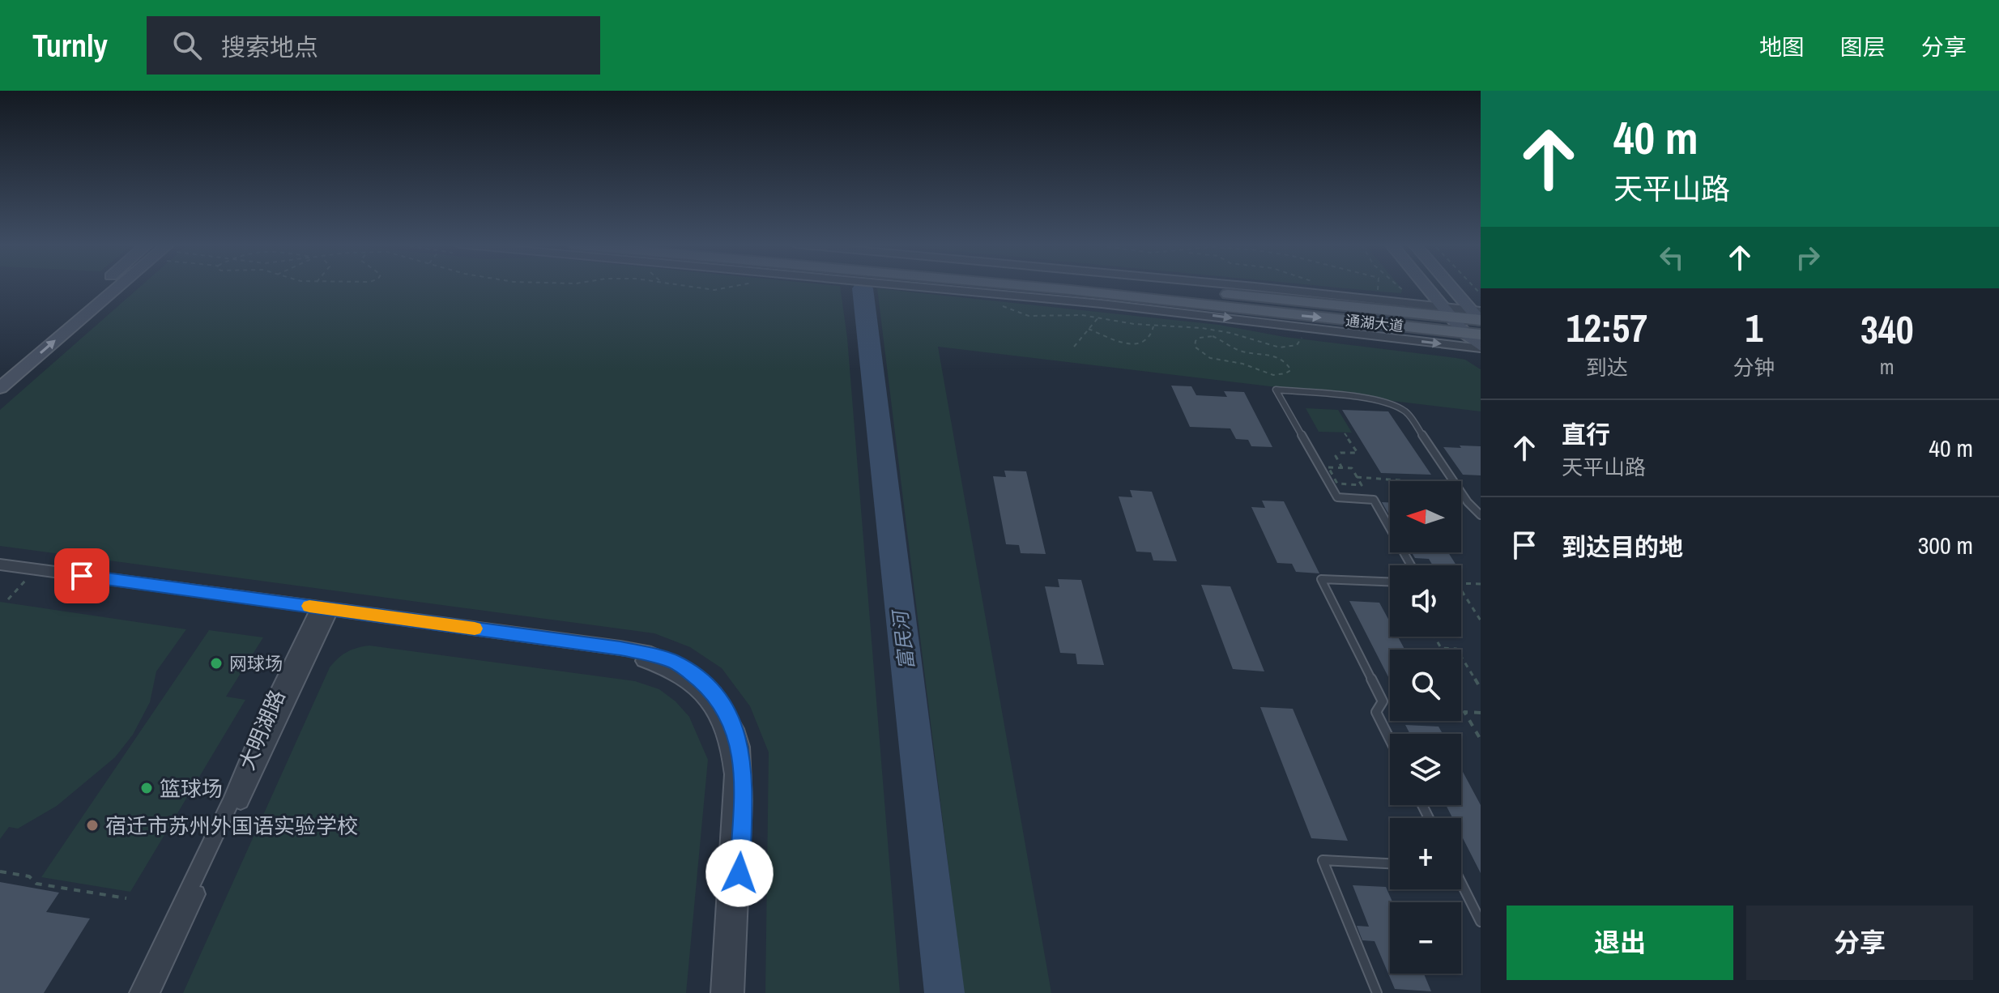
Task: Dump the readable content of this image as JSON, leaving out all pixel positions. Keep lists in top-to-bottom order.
{
  "streets": {
    "main road": ["通湖大道"],
    "street": ["大明湖路"]
  },
  "water": ["富民河"],
  "places": ["网球场", "篮球场", "宿迁市苏州外国语实验学校"],
  "north": "left",
  "page": {
    "header": "Turnly",
    "search": "搜索地点",
    "nav": ["地图", "图层", "分享"],
    "turn": ["40 m", "天平山路"],
    "eta": [
      "12:57",
      "到达",
      "1",
      "分钟",
      "340",
      "m"
    ],
    "list": [
      {
        "name": "直行",
        "note": "天平山路",
        "value": "40 m"
      },
      {
        "name": "到达目的地",
        "value": "300 m"
      }
    ],
    "map_buttons": ["+", "−"],
    "buttons": ["退出", "分享"]
  }
}
